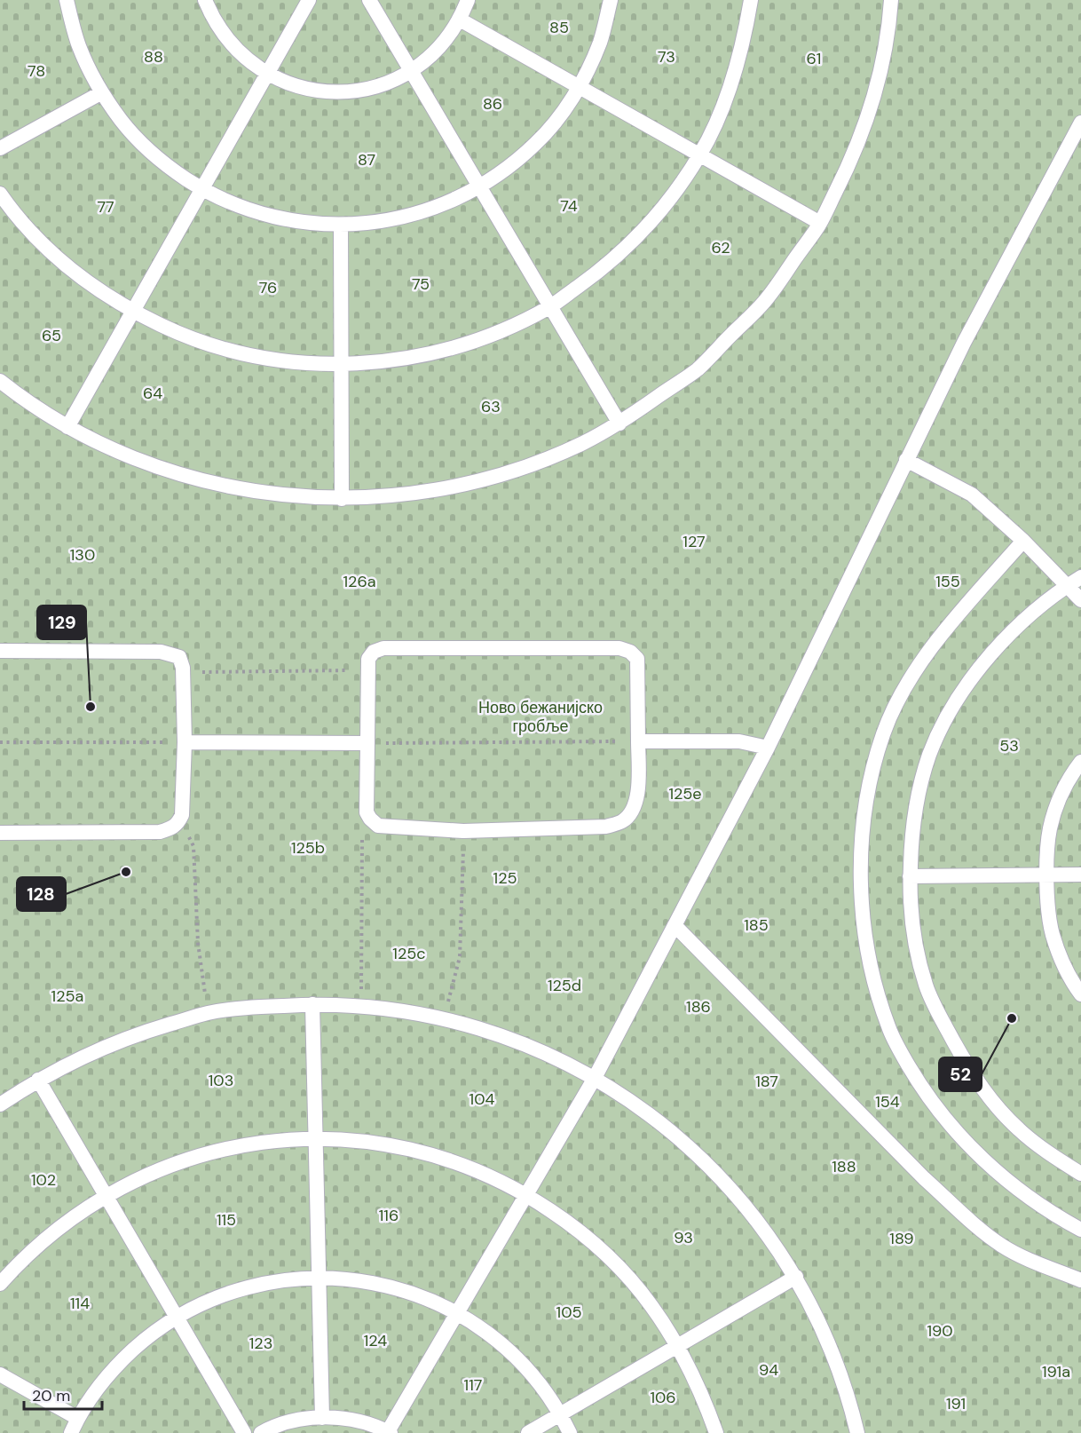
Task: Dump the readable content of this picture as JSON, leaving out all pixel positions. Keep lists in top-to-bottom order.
{
  "parks": [
    "85",
    "88",
    "73",
    "61",
    "78",
    "86",
    "87",
    "74",
    "77",
    "62",
    "75",
    "76",
    "65",
    "64",
    "63",
    "127",
    "130",
    "126a",
    "155",
    "Ново бежанијско гробље",
    "53",
    "125e",
    "125b",
    "125",
    "185",
    "125c",
    "125d",
    "125a",
    "186",
    "103",
    "187",
    "104",
    "154",
    "188",
    "102",
    "116",
    "115",
    "93",
    "189",
    "114",
    "105",
    "190",
    "124",
    "123",
    "94",
    "191a",
    "117",
    "106",
    "191"
  ],
  "places": ["129", "128", "52"],
  "scale_bar": "20 m"
}
